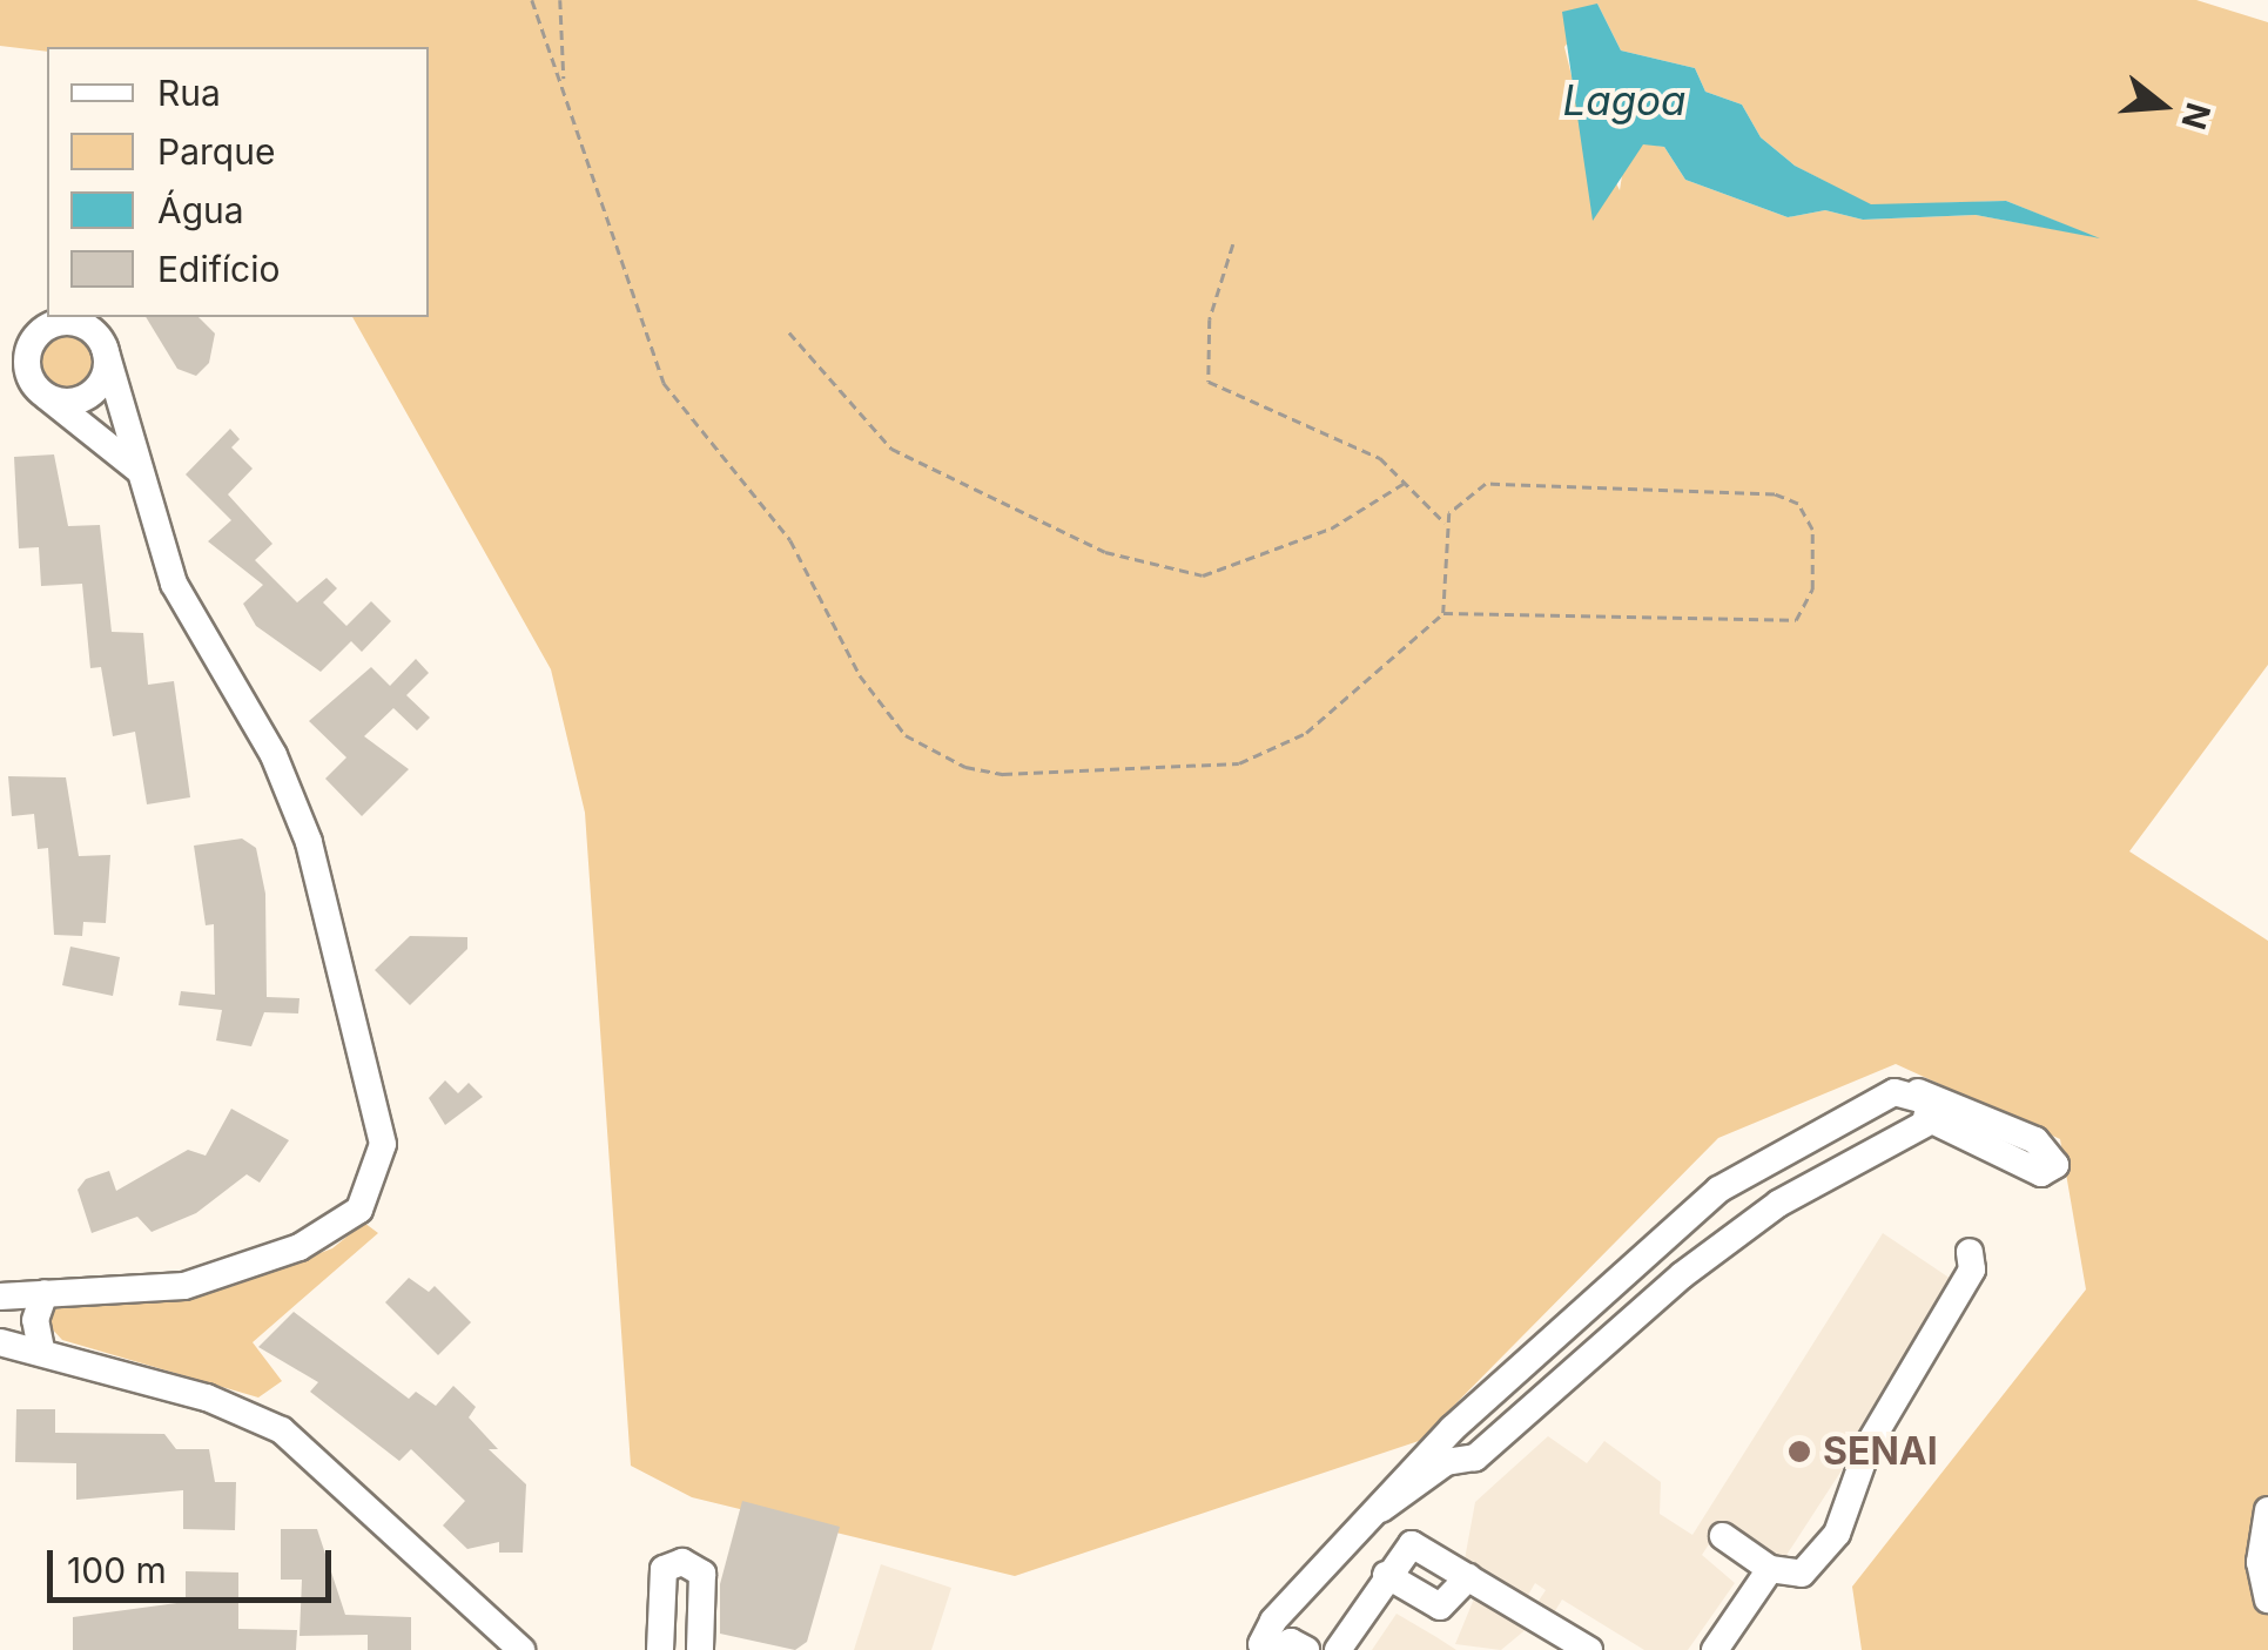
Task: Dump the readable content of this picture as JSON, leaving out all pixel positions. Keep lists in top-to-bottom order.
{
  "water": ["Lagoa"],
  "places": ["SENAI"],
  "legend": [
    "Rua",
    "Parque",
    "Água",
    "Edifício"
  ],
  "scale_bar": "100 m",
  "north": "right"
}
